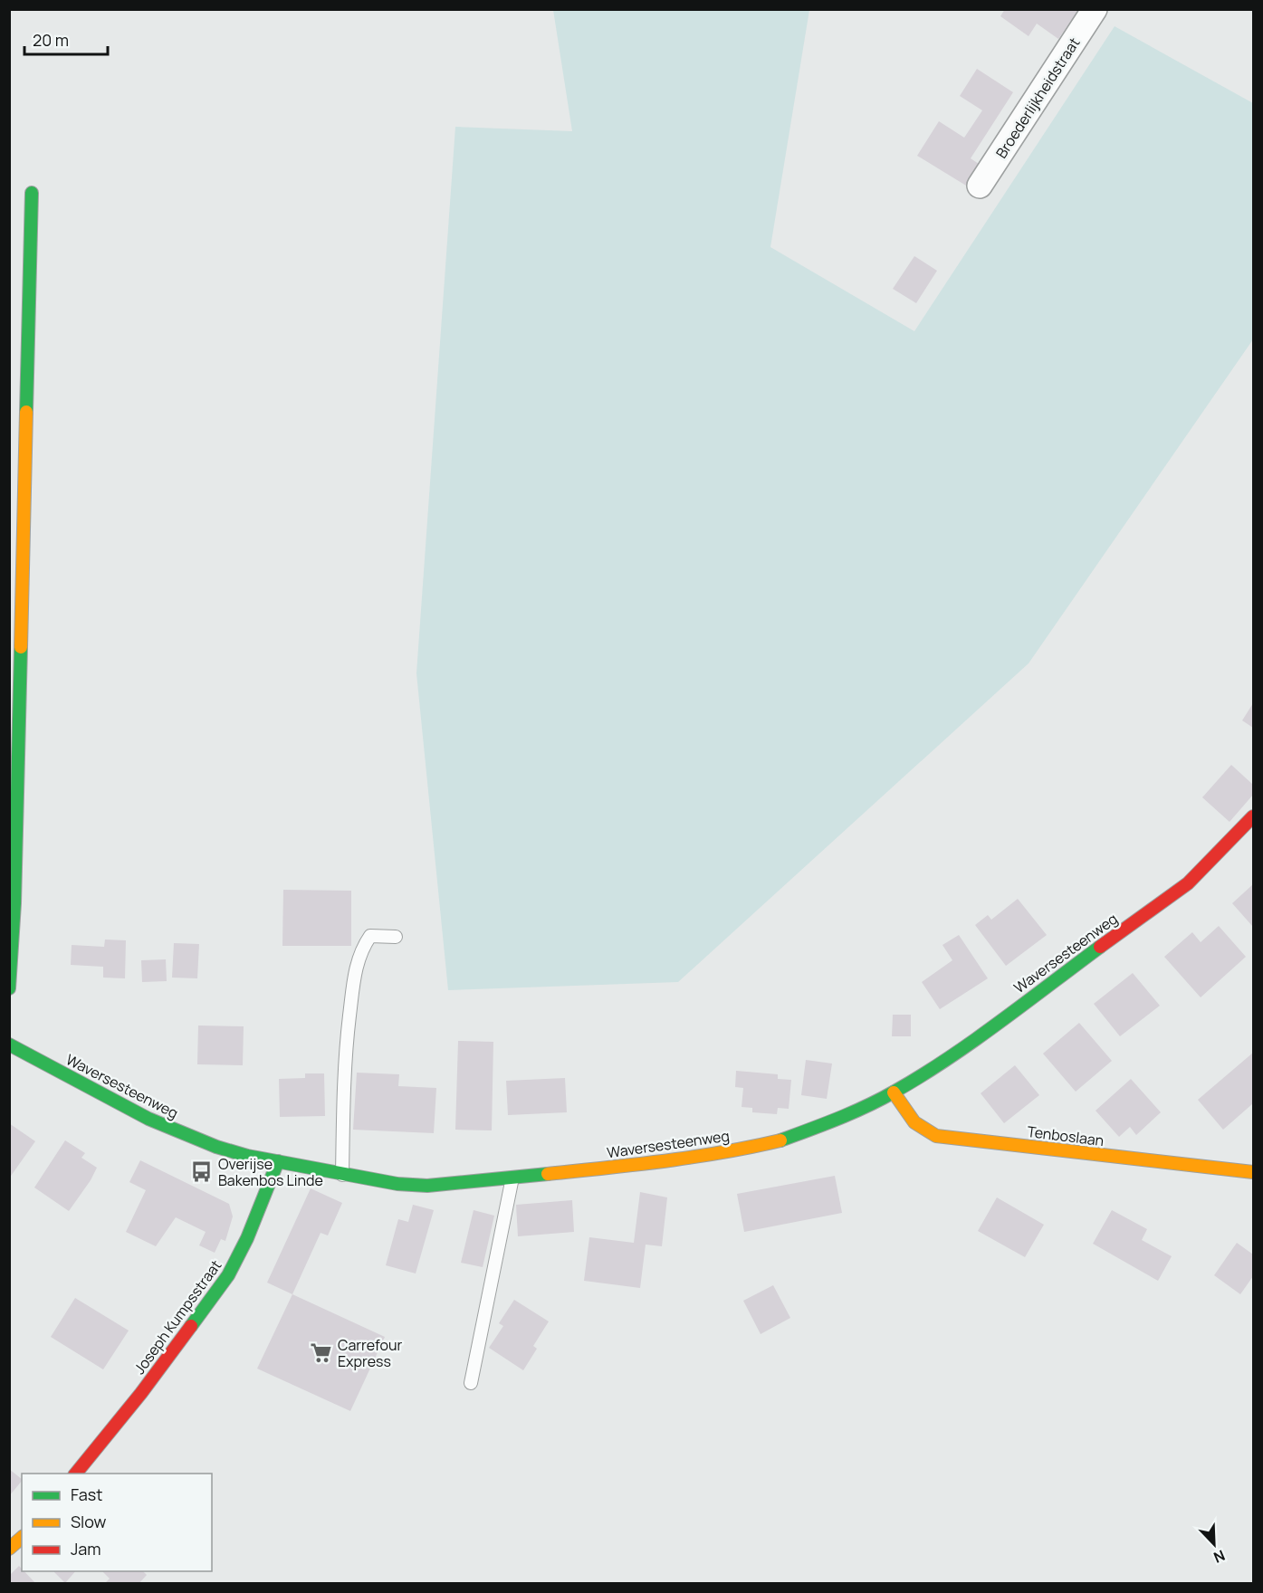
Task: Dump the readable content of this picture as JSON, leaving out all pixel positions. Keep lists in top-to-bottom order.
{
  "streets": {
    "street": [
      "Broederlijkheidstraat",
      "Waversesteenweg",
      "Tenboslaan",
      "Joseph Kumpsstraat"
    ]
  },
  "crossings": [
    ["Waversesteenweg", "Tenboslaan"],
    ["Waversesteenweg", "Joseph Kumpsstraat"]
  ],
  "places": {
    "bus stop": ["Overijse Bakenbos Linde"],
    "supermarket": ["Carrefour Express"]
  },
  "legend": ["Fast", "Slow", "Jam"],
  "scale_bar": "20 m",
  "north": "bottom right"
}
